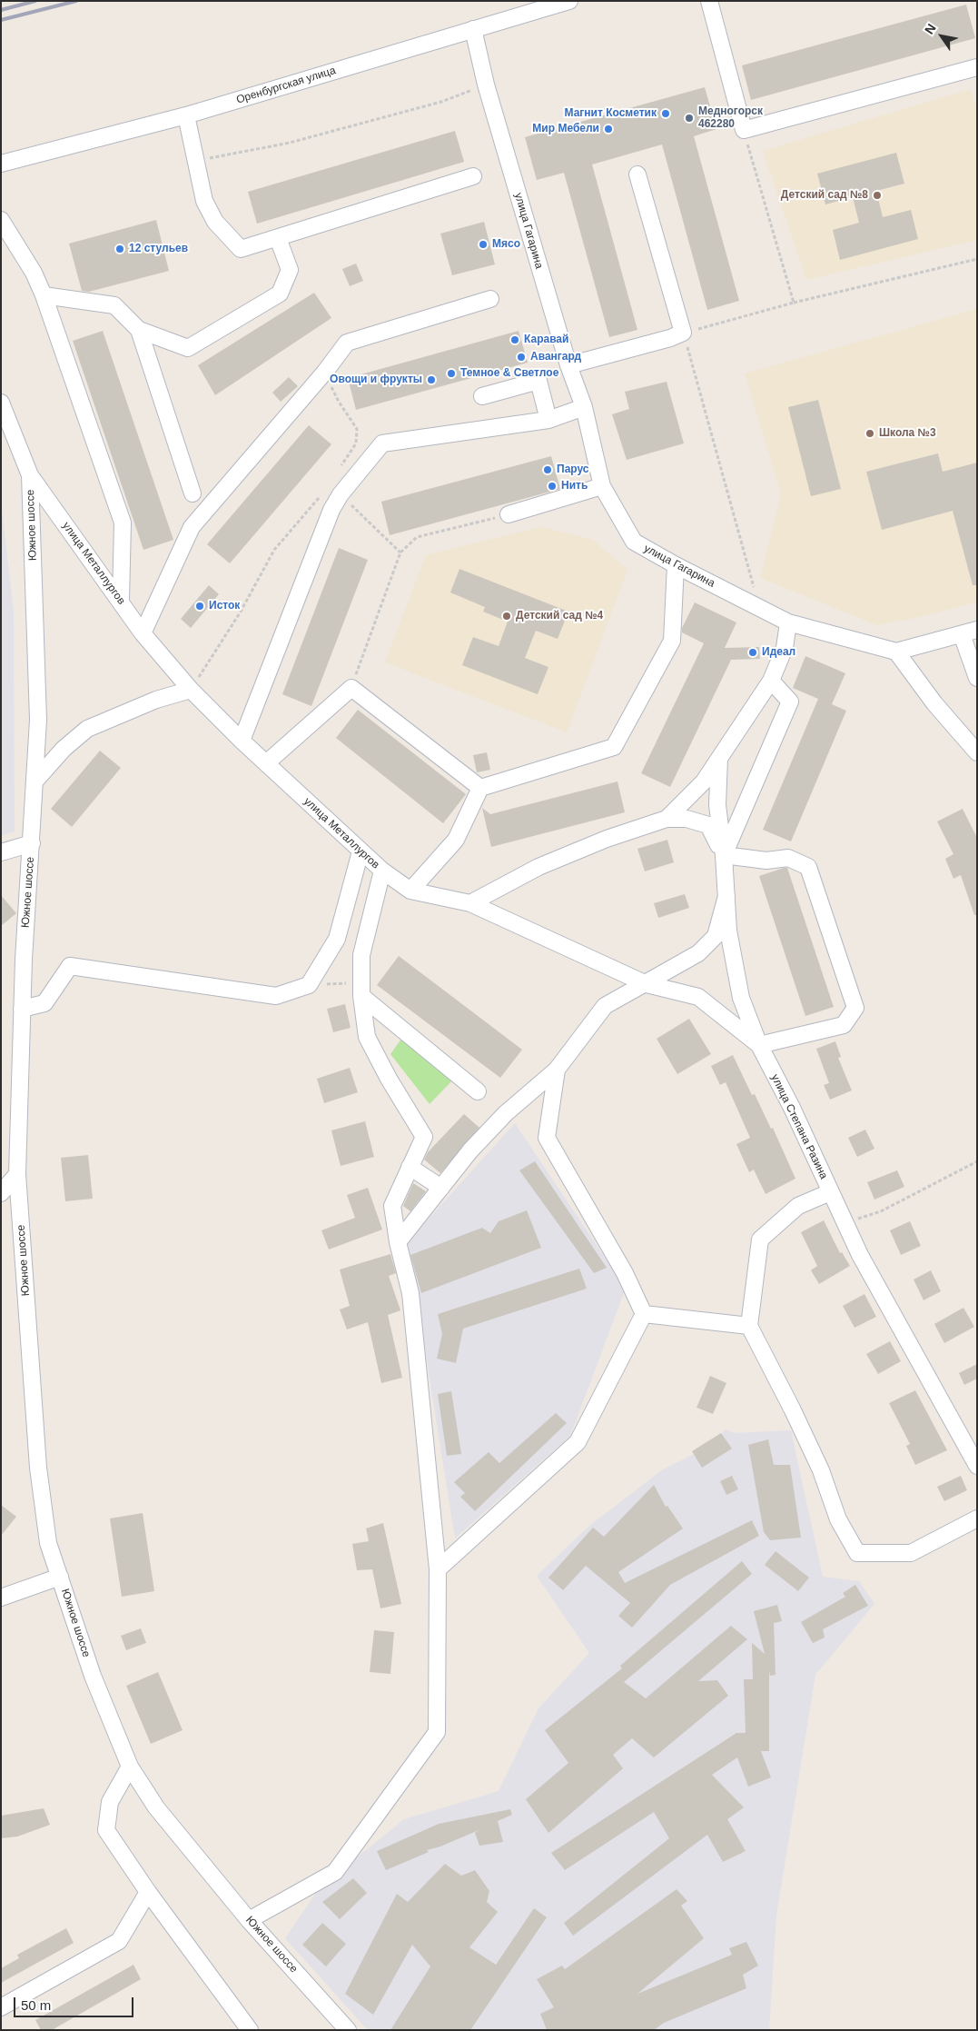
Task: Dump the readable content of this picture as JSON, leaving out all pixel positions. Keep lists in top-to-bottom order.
{
  "streets": {
    "street": [
      "Оренбургская улица",
      "улица Гагарина",
      "Южное шоссе",
      "улица Металлургов",
      "улица Степана Разина"
    ]
  },
  "crossings": [
    ["Оренбургская улица", "улица Гагарина"],
    ["Южное шоссе", "улица Металлургов"],
    ["улица Металлургов", "улица Степана Разина"]
  ],
  "places": [
    "Магнит Косметик",
    "Медногорск 462280",
    "Мир Мебели",
    "Детский сад №8",
    "Мясо",
    "12 стульев",
    "Каравай",
    "Авангард",
    "Темное & Светлое",
    "Овощи и фрукты",
    "Школа №3",
    "Парус",
    "Нить",
    "Исток",
    "Детский сад №4",
    "Идеал"
  ],
  "scale_bar": "50 m",
  "north": "top left"
}
